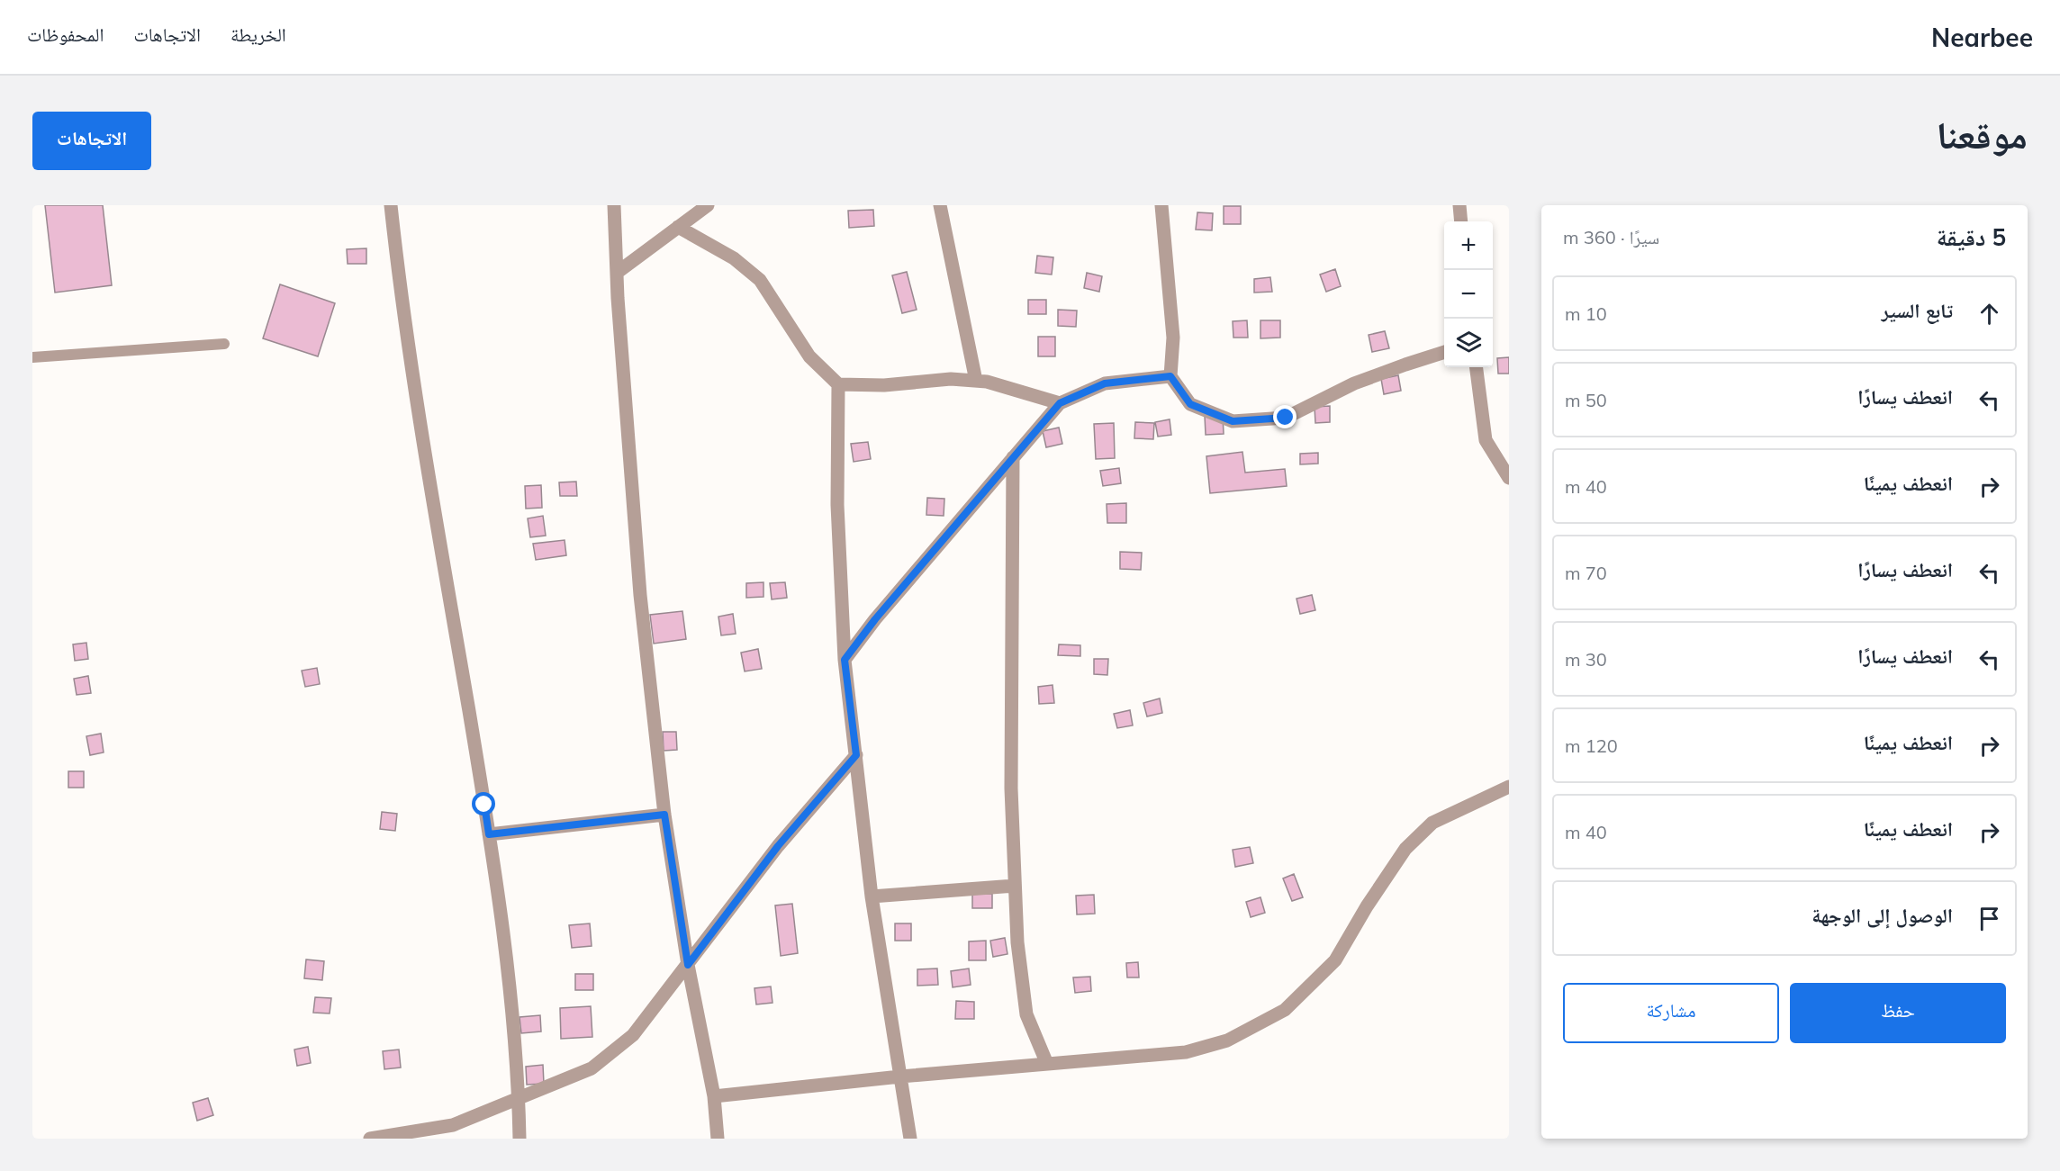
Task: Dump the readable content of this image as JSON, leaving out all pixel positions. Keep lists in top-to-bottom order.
{
  "page": {
    "header": "Nearbee",
    "nav": ["الخريطة", "الاتجاهات", "المحفوظات"],
    "title": "موقعنا",
    "buttons": [
      "الاتجاهات",
      ["حفظ", "مشاركة"]
    ],
    "heading": ["5 دقيقة", "سيرًا · 360 m"],
    "map_buttons": ["+", "−"],
    "list": [
      ["تابع السير", "10 m"],
      ["انعطف يسارًا", "50 m"],
      ["انعطف يمينًا", "40 m"],
      ["انعطف يسارًا", "70 m"],
      ["انعطف يسارًا", "30 m"],
      ["انعطف يمينًا", "120 m"],
      ["انعطف يمينًا", "40 m"],
      "الوصول إلى الوجهة"
    ]
  }
}
